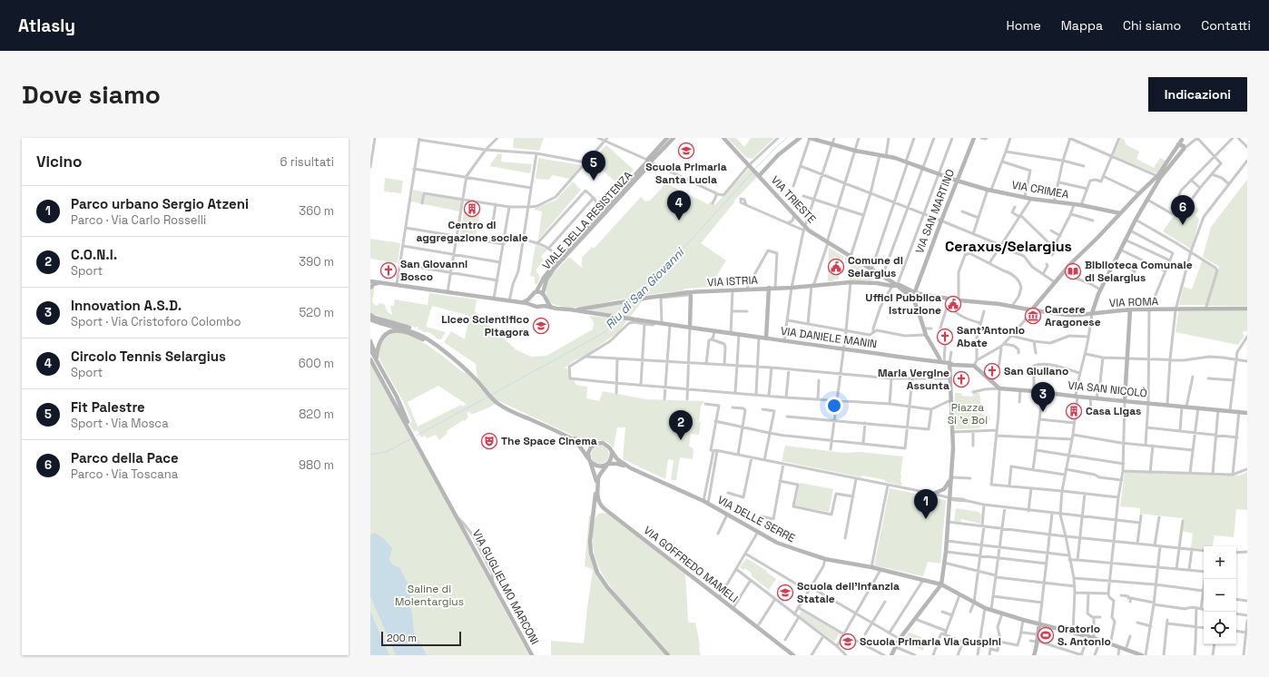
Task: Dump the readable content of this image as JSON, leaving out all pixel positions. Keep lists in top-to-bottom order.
{
  "streets": {
    "street": [
      "VIA CRIMEA",
      "VIA TRIESTE",
      "VIA SAN MARTINO",
      "VIALE DELLA RESISTENZA",
      "VIA ISTRIA",
      "VIA ROMA",
      "VIA DANIELE MANIN",
      "VIA SAN NICOLÒ",
      "VIA DELLE SERRE",
      "VIA GOFFREDO MAMELI",
      "VIA GUGLIELMO MARCONI"
    ]
  },
  "crossings": [
    ["VIA CRIMEA", "VIA SAN MARTINO"],
    ["VIA TRIESTE", "VIA ISTRIA"],
    ["VIA SAN MARTINO", "VIA ROMA"],
    ["VIALE DELLA RESISTENZA", "VIA DANIELE MANIN"],
    ["VIA ISTRIA", "VIA DANIELE MANIN"]
  ],
  "districts": ["Ceraxus/Selargius"],
  "water": ["Riu di San Giovanni"],
  "parks": ["Piazza Si ’e Boi", "Saline di Molentargius"],
  "places": {
    "school or university": [
      "Scuola Primaria Santa Lucia",
      "Liceo Scientifico Pitagora",
      "Scuola dell'Infanzia Statale",
      "Scuola Primaria Via Guspini"
    ],
    "building": ["Centro di aggregazione sociale", "Casa Ligas"],
    "public building": ["Comune di Selargius", "Uffici Pubblica Istruzione"],
    "church": [
      "San Giovanni Bosco",
      "Sant'Antonio Abate",
      "San Giuliano",
      "Maria Vergine Assunta"
    ],
    "library": ["Biblioteca Comunale di Selargius"],
    "museum": ["Carcere Aragonese"],
    "theatre": ["The Space Cinema"],
    "sports": ["Oratorio S. Antonio"]
  },
  "scale_bar": "200 m",
  "page": {
    "header": "Atlasly",
    "nav": [
      "Home",
      "Mappa",
      "Chi siamo",
      "Contatti"
    ],
    "buttons": "Indicazioni",
    "title": "Dove siamo",
    "heading": ["Vicino", "6 risultati"],
    "pins": [
      "5",
      "4",
      "6",
      "3",
      "2",
      "1"
    ],
    "list": [
      {
        "mark": "1",
        "name": "Parco urbano Sergio Atzeni",
        "note": "Parco · Via Carlo Rosselli",
        "value": "360 m"
      },
      {
        "mark": "2",
        "name": "C.O.N.I.",
        "note": "Sport",
        "value": "390 m"
      },
      {
        "mark": "3",
        "name": "Innovation A.S.D.",
        "note": "Sport · Via Cristoforo Colombo",
        "value": "520 m"
      },
      {
        "mark": "4",
        "name": "Circolo Tennis Selargius",
        "note": "Sport",
        "value": "600 m"
      },
      {
        "mark": "5",
        "name": "Fit Palestre",
        "note": "Sport · Via Mosca",
        "value": "820 m"
      },
      {
        "mark": "6",
        "name": "Parco della Pace",
        "note": "Parco · Via Toscana",
        "value": "980 m"
      }
    ],
    "map_buttons": ["+", "−"],
    "scale": "200 m"
  }
}
